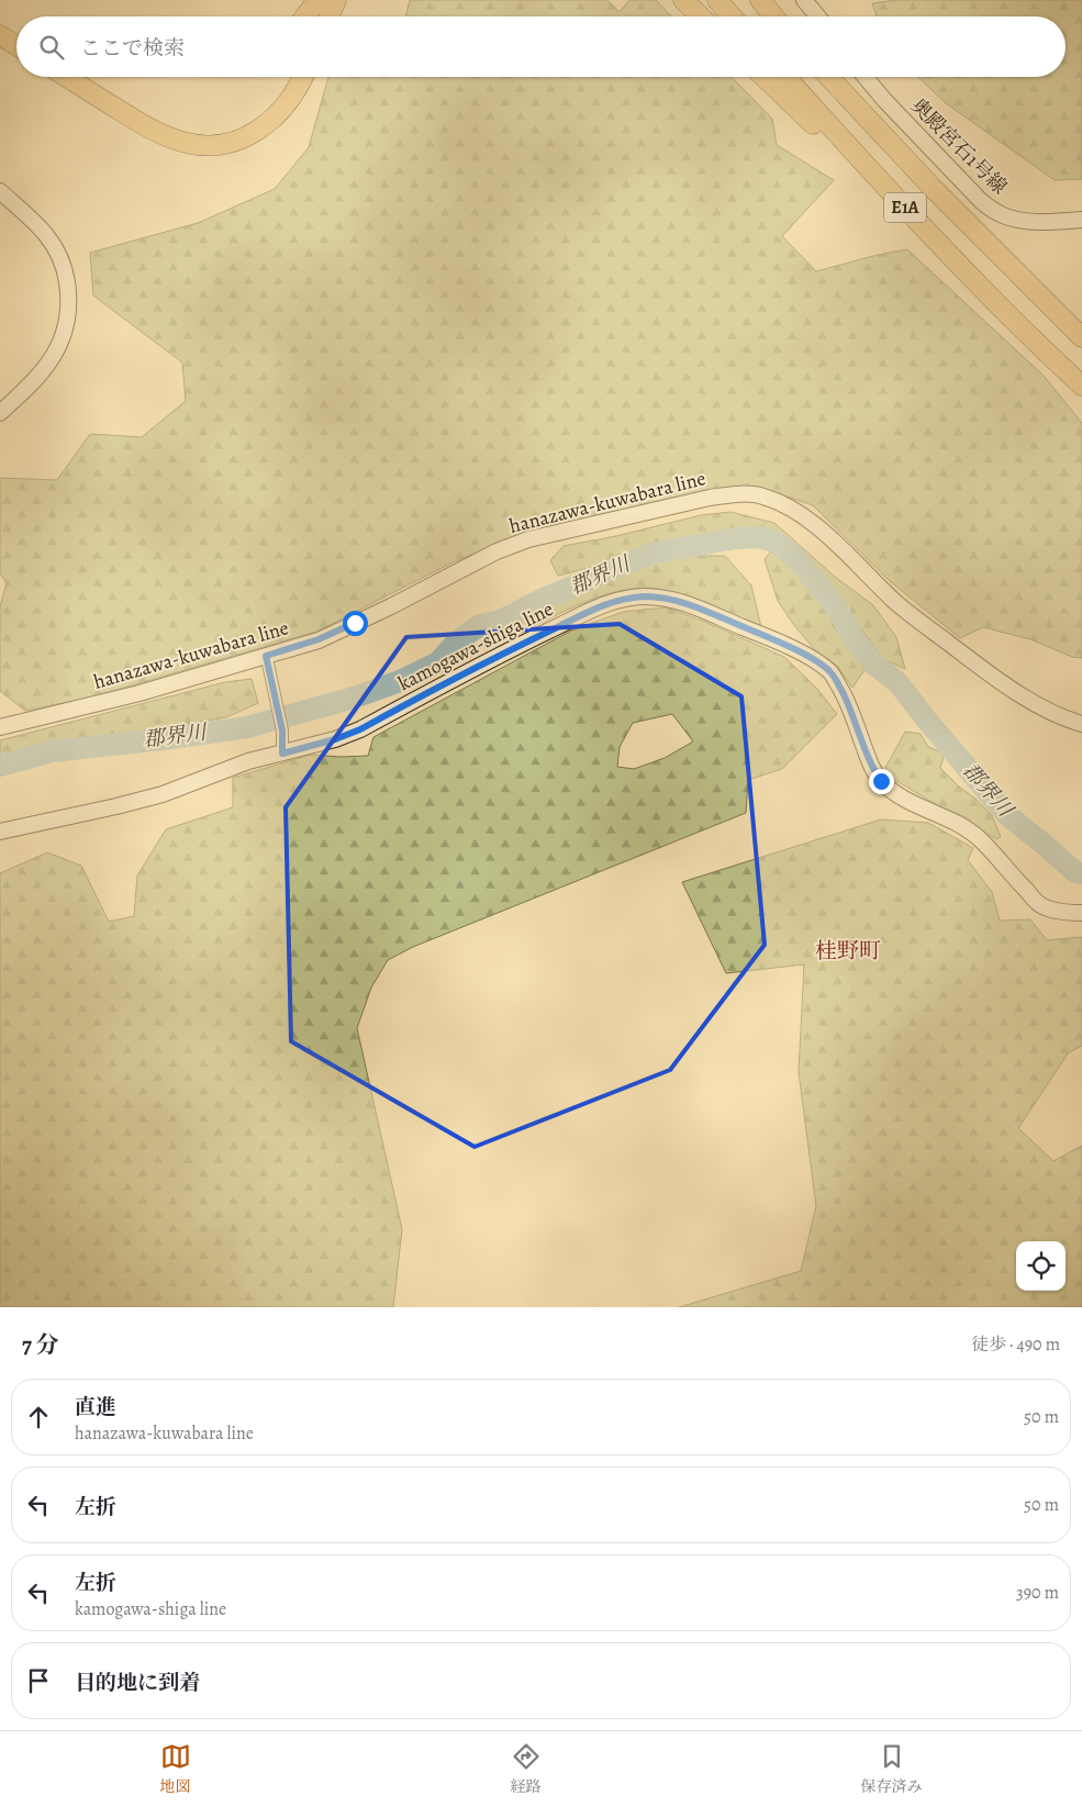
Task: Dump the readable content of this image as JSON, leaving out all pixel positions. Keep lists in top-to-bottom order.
{
  "streets": {
    "highway": ["E1A"],
    "main road": ["奥殿宮石1号線", "hanazawa-kuwabara line", "kamogawa-shiga line"]
  },
  "districts": ["桂野町"],
  "water": ["郡界川"],
  "page": {
    "search": "ここで検索",
    "heading": ["7 分", "徒歩 · 490 m"],
    "list": [
      ["直進", "hanazawa-kuwabara line", "50 m"],
      ["左折", "50 m"],
      ["左折", "kamogawa-shiga line", "390 m"],
      "目的地に到着"
    ],
    "nav": ["地図", "経路", "保存済み"]
  }
}
